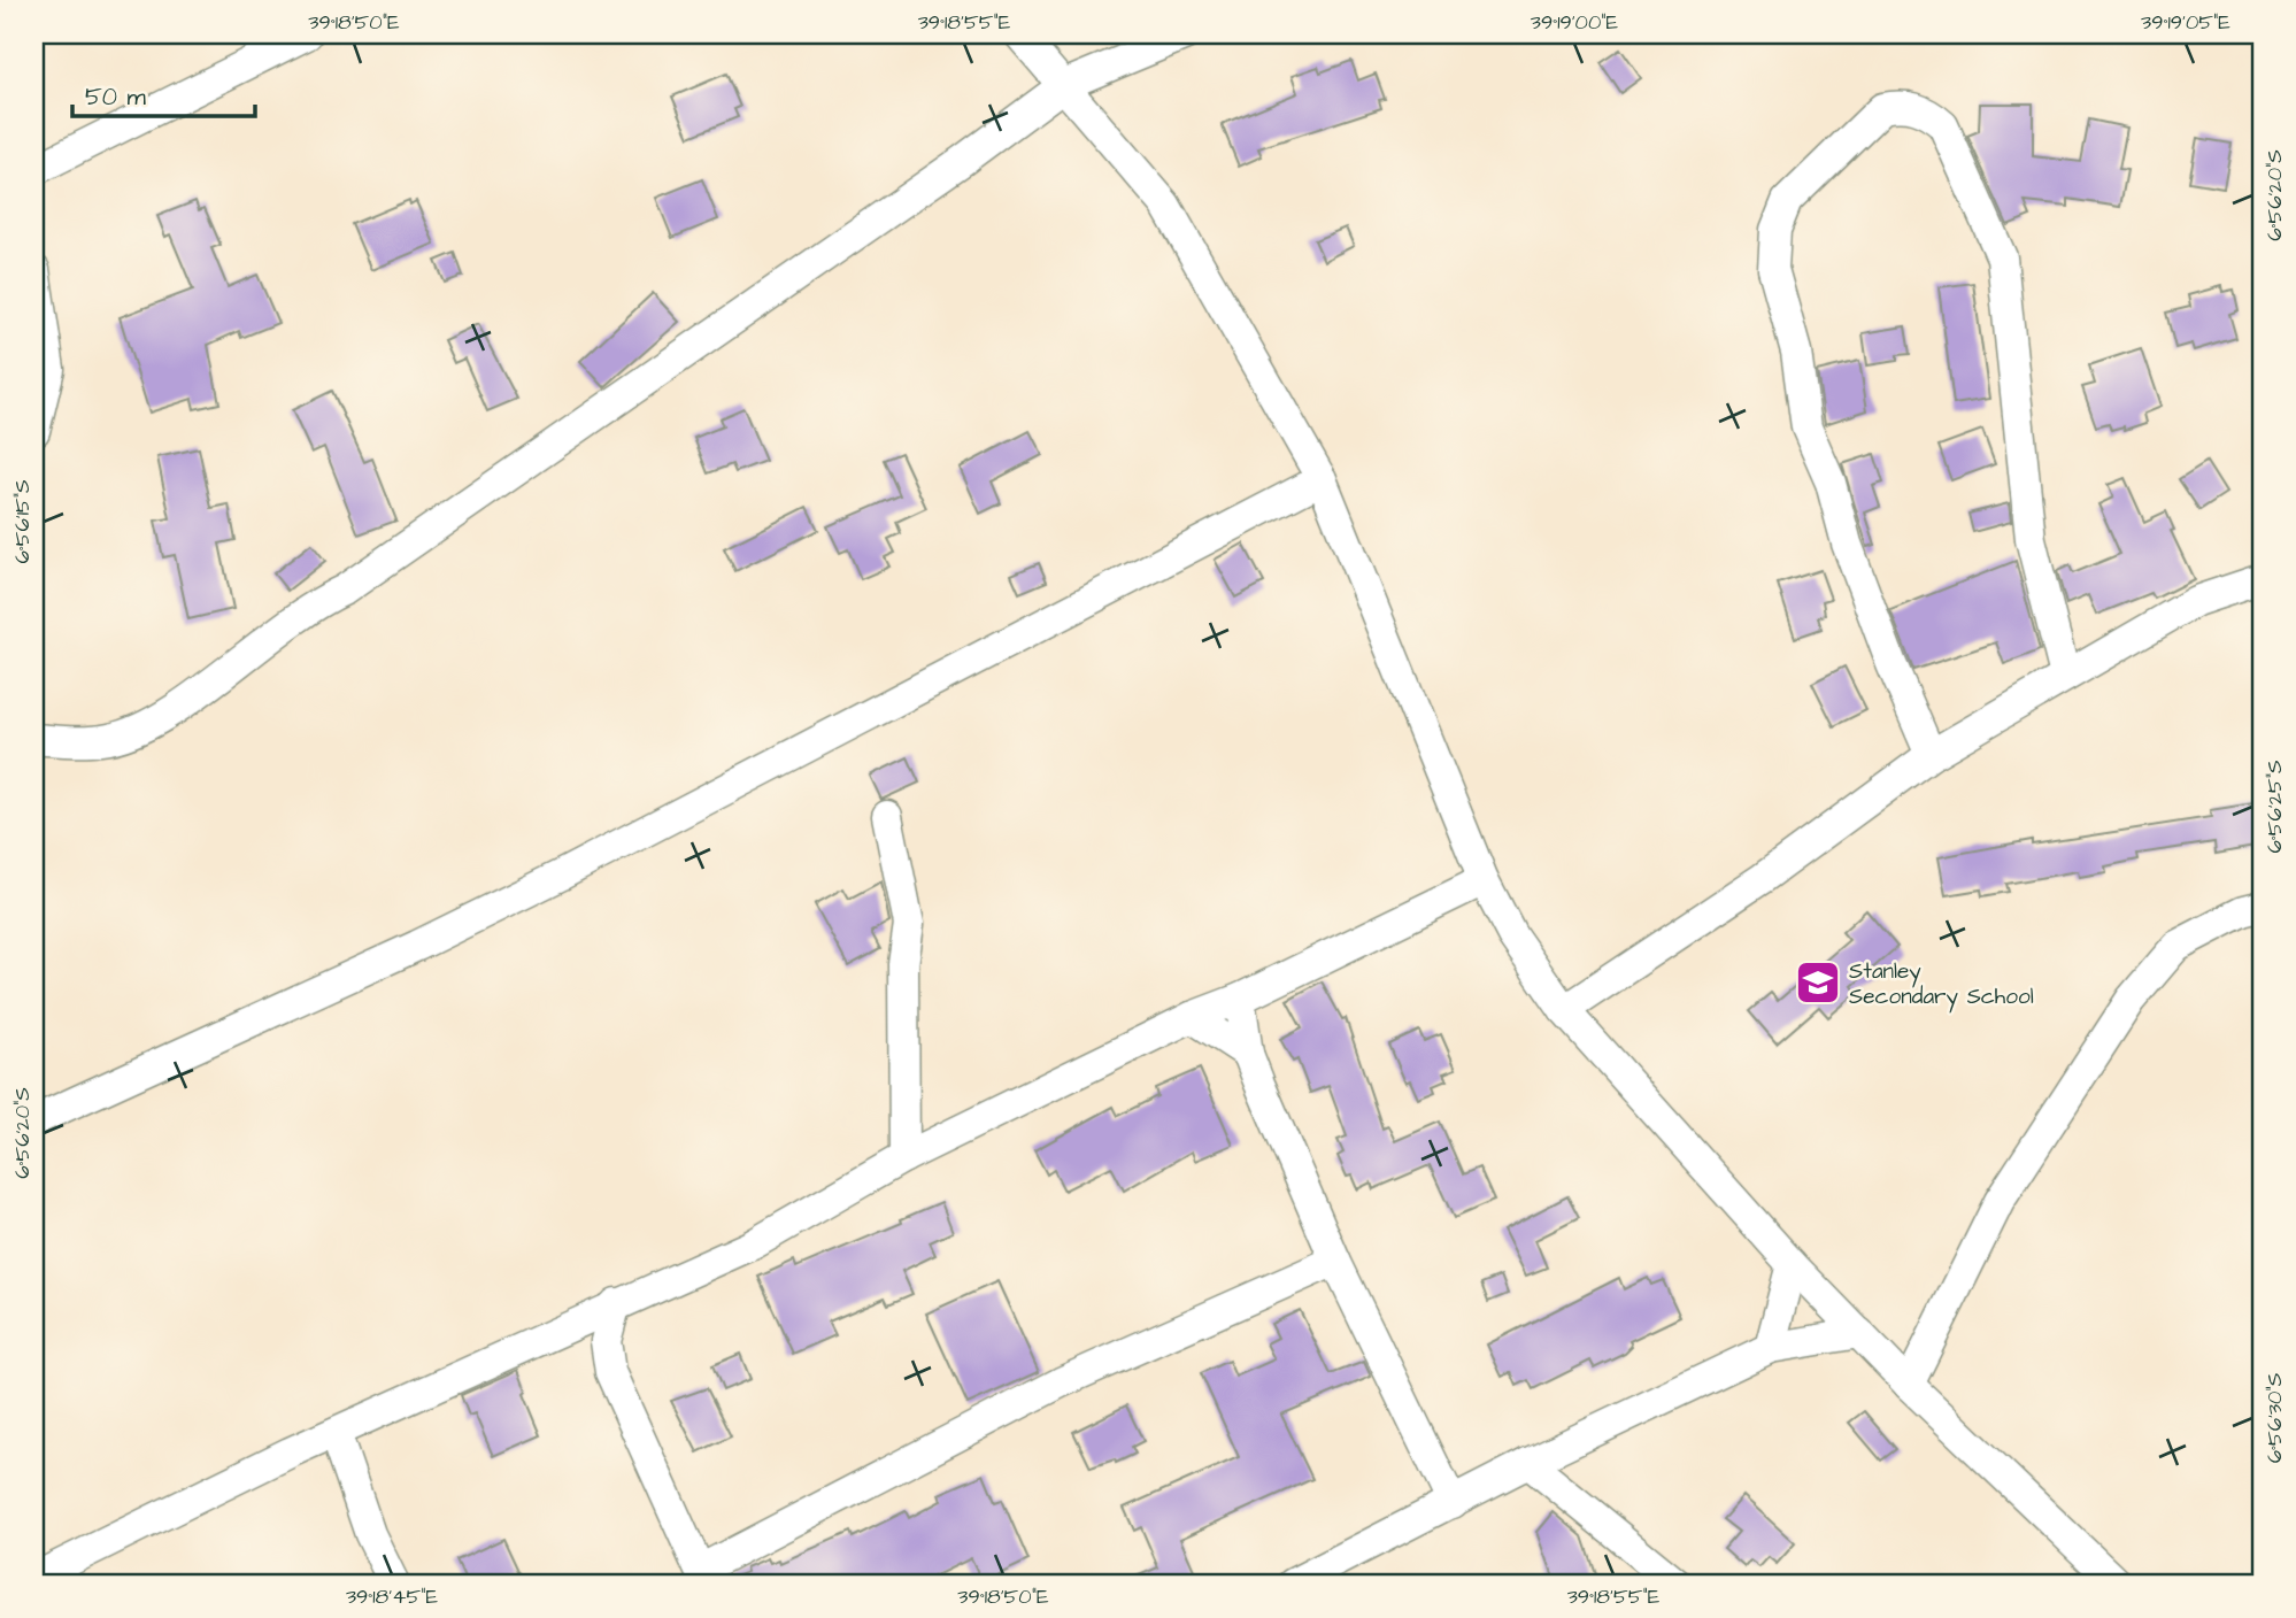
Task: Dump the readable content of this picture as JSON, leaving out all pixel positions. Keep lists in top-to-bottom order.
{
  "places": {
    "school or university": ["Stanley Secondary School"]
  },
  "scale_bar": "50 m",
  "coordinates": [
    "39°18'50\"E",
    "39°18'55\"E",
    "39°19'00\"E",
    "39°19'05\"E",
    "6°56'20\"S",
    "6°56'15\"S",
    "6°56'25\"S",
    "6°56'30\"S",
    "39°18'45\"E"
  ]
}
